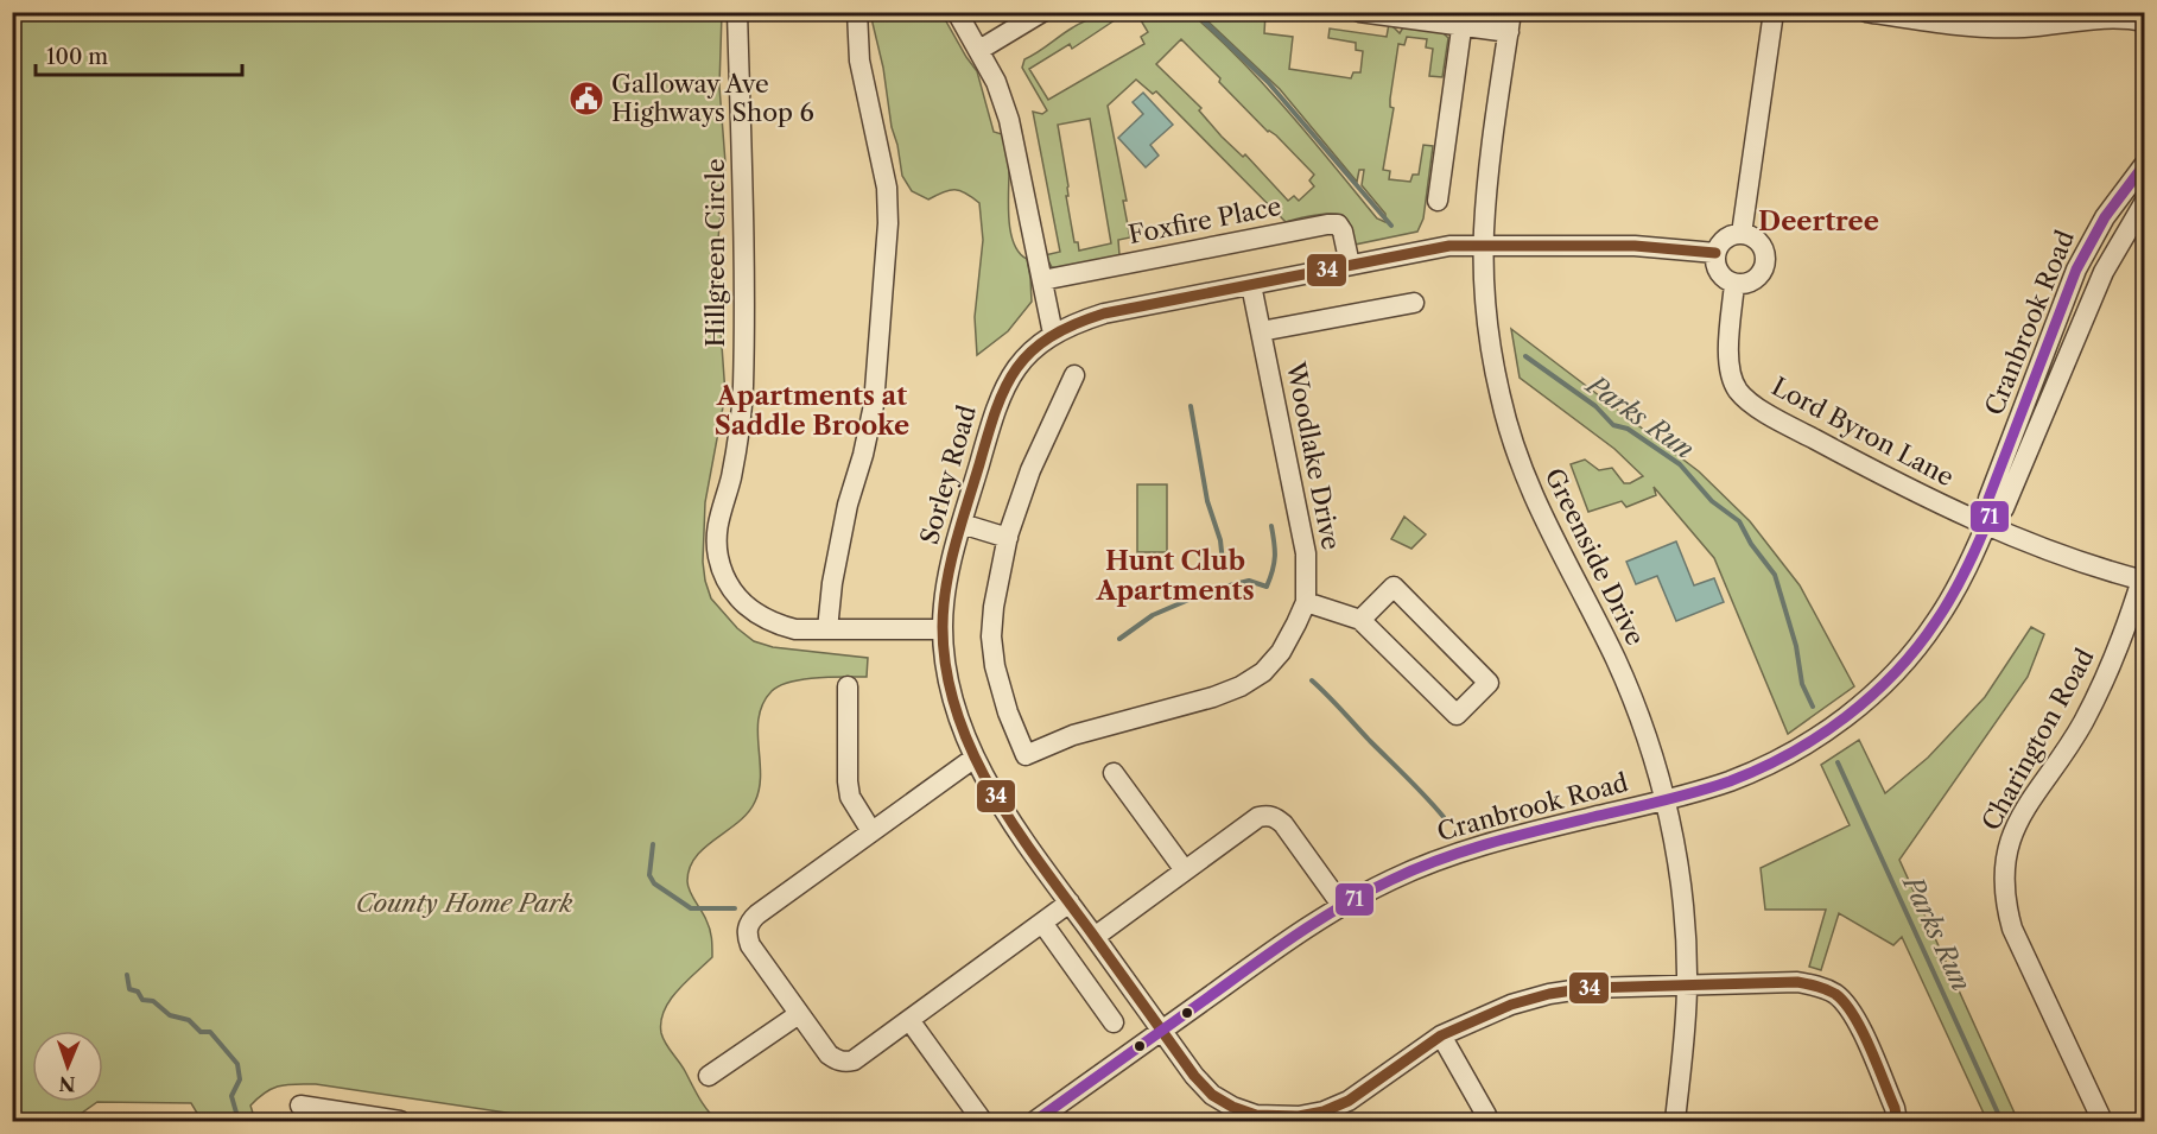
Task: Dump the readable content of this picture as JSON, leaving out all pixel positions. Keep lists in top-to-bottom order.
{
  "streets": {
    "street": [
      "Foxfire Place",
      "Hillgreen Circle",
      "Cranbrook Road",
      "Lord Byron Lane",
      "Woodlake Drive",
      "Sorley Road",
      "Greenside Drive",
      "Charington Road"
    ]
  },
  "crossings": [
    ["Foxfire Place", "Sorley Road"],
    ["Hillgreen Circle", "Sorley Road"],
    ["Cranbrook Road", "Lord Byron Lane"],
    ["Cranbrook Road", "Sorley Road"],
    ["Cranbrook Road", "Greenside Drive"],
    ["Lord Byron Lane", "Sorley Road"],
    ["Lord Byron Lane", "Charington Road"],
    ["Woodlake Drive", "Sorley Road"],
    ["Sorley Road", "Greenside Drive"]
  ],
  "districts": ["Deertree", "Apartments at Saddle Brooke", "Hunt Club Apartments"],
  "water": ["Parks Run"],
  "parks": ["County Home Park"],
  "places": {
    "public building": ["Galloway Ave Highways Shop 6"]
  },
  "lines": ["transit line 71", "transit line 34"],
  "scale_bar": "100 m",
  "north": "bottom"
}
